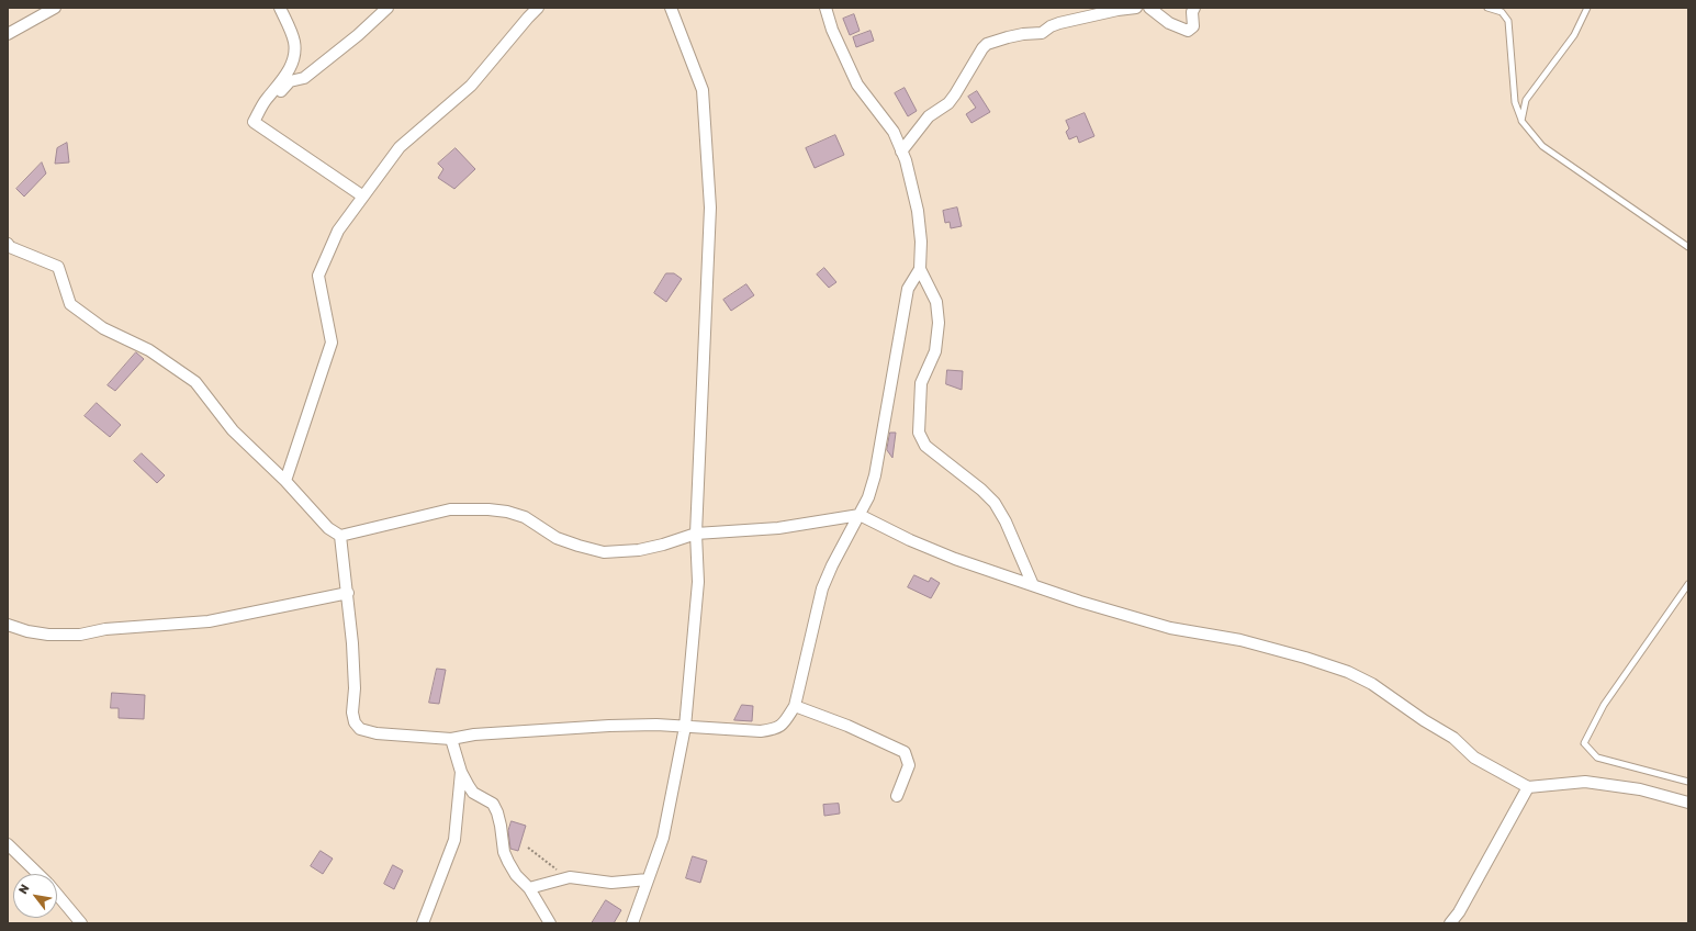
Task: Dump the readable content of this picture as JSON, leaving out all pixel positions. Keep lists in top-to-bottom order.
{
  "north": "top left"
}
